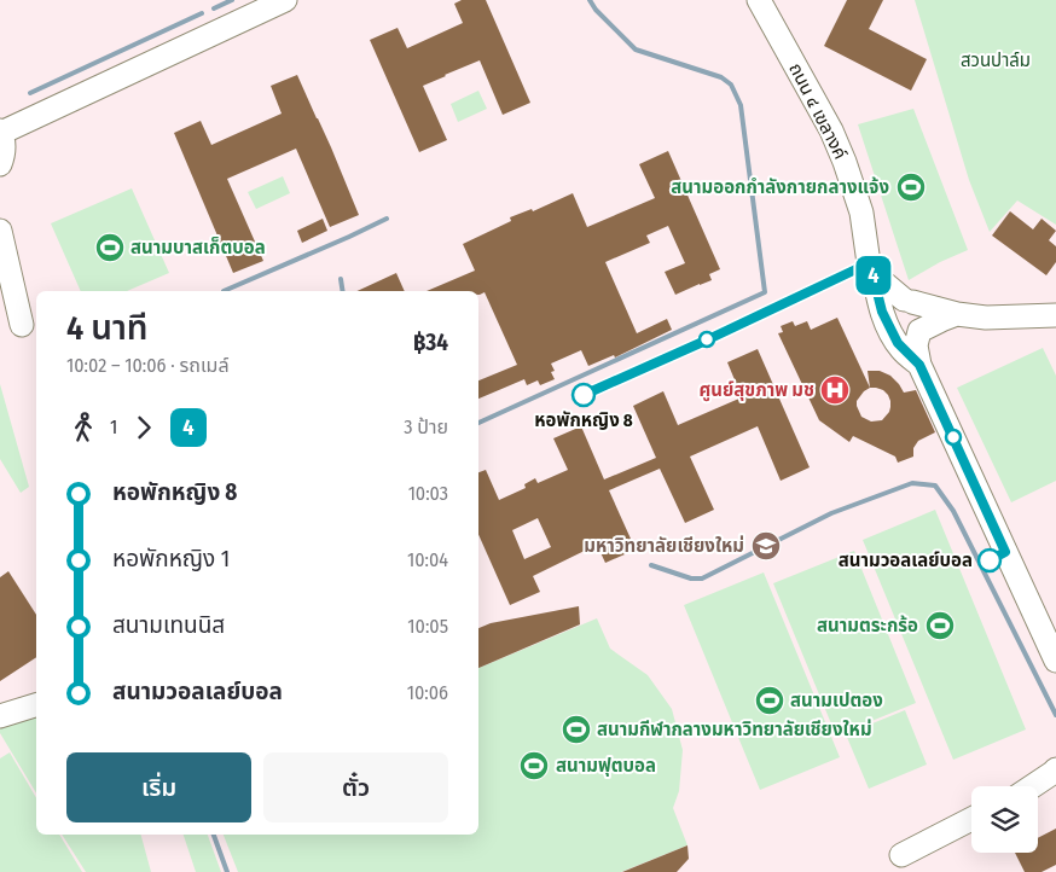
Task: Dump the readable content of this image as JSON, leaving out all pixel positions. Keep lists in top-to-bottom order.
{
  "streets": {
    "street": ["ถนน ๔ เขลางค์"]
  },
  "parks": ["สวนปาล์ม"],
  "places": {
    "sports": [
      "สนามออกกำลังกายกลางแจ้ง",
      "สนามบาสเก็ตบอล",
      "สนามตระกร้อ",
      "สนามเปตอง",
      "สนามกีฬากลางมหาวิทยาลัยเชียงใหม่",
      "สนามฟุตบอล"
    ],
    "hospital": ["ศูนย์สุขภาพ มช"],
    "other": ["หอพักหญิง 8", "สนามวอลเลย์บอล"],
    "school or university": ["มหาวิทยาลัยเชียงใหม่"]
  },
  "lines": ["bus line 4"],
  "page": {
    "on_map": "4",
    "heading": ["4 นาที", "10:02 – 10:06 · รถเมล์", "฿34"],
    "legs": ["1", "4", "3 ป้าย"],
    "list": [
      {
        "name": "หอพักหญิง 8",
        "value": "10:03"
      },
      {
        "name": "หอพักหญิง 1",
        "value": "10:04"
      },
      {
        "name": "สนามเทนนิส",
        "value": "10:05"
      },
      {
        "name": "สนามวอลเลย์บอล",
        "value": "10:06"
      }
    ],
    "buttons": ["เริ่ม", "ตั๋ว"]
  }
}
